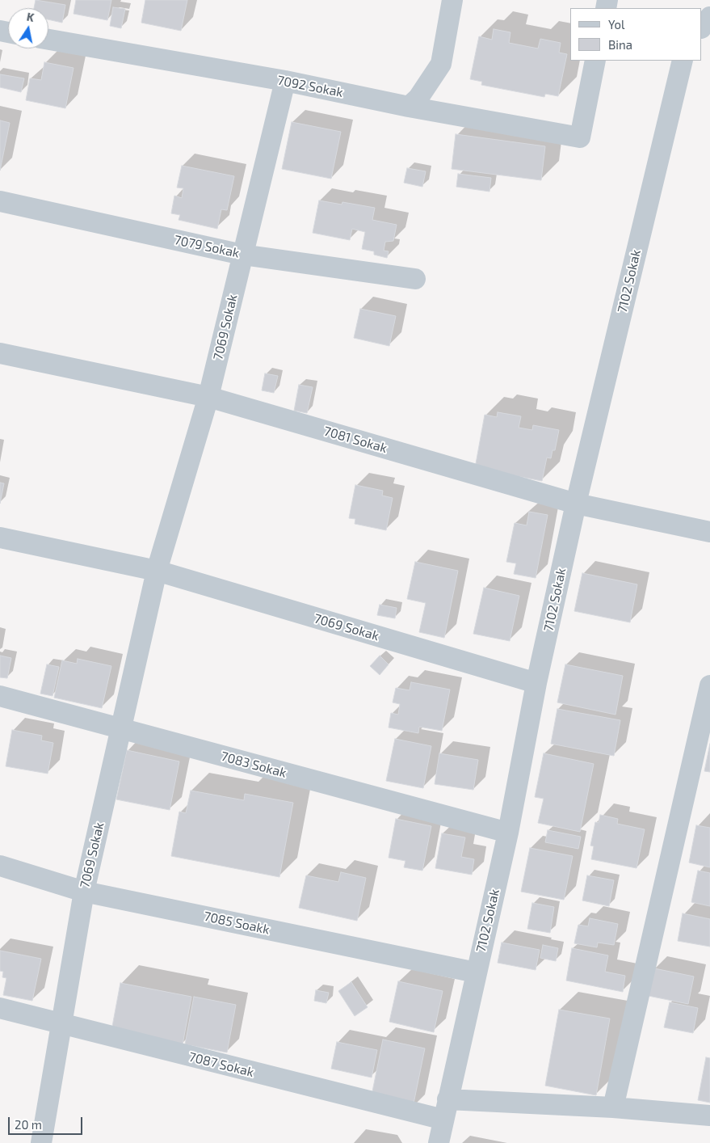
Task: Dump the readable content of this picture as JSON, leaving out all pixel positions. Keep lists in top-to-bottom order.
{
  "streets": {
    "street": [
      "7092 Sokak",
      "7079 Sokak",
      "7102 Sokak",
      "7069 Sokak",
      "7081 Sokak",
      "7083 Sokak",
      "7085 Soakk",
      "7087 Sokak"
    ]
  },
  "crossings": [
    ["7092 Sokak", "7069 Sokak"],
    ["7079 Sokak", "7069 Sokak"],
    ["7102 Sokak", "7069 Sokak"],
    ["7102 Sokak", "7081 Sokak"],
    ["7102 Sokak", "7083 Sokak"],
    ["7102 Sokak", "7085 Soakk"],
    ["7102 Sokak", "7087 Sokak"],
    ["7069 Sokak", "7081 Sokak"],
    ["7069 Sokak", "7083 Sokak"],
    ["7069 Sokak", "7085 Soakk"],
    ["7069 Sokak", "7087 Sokak"]
  ],
  "legend": ["Yol", "Bina"],
  "scale_bar": "20 m",
  "north": "top"
}
